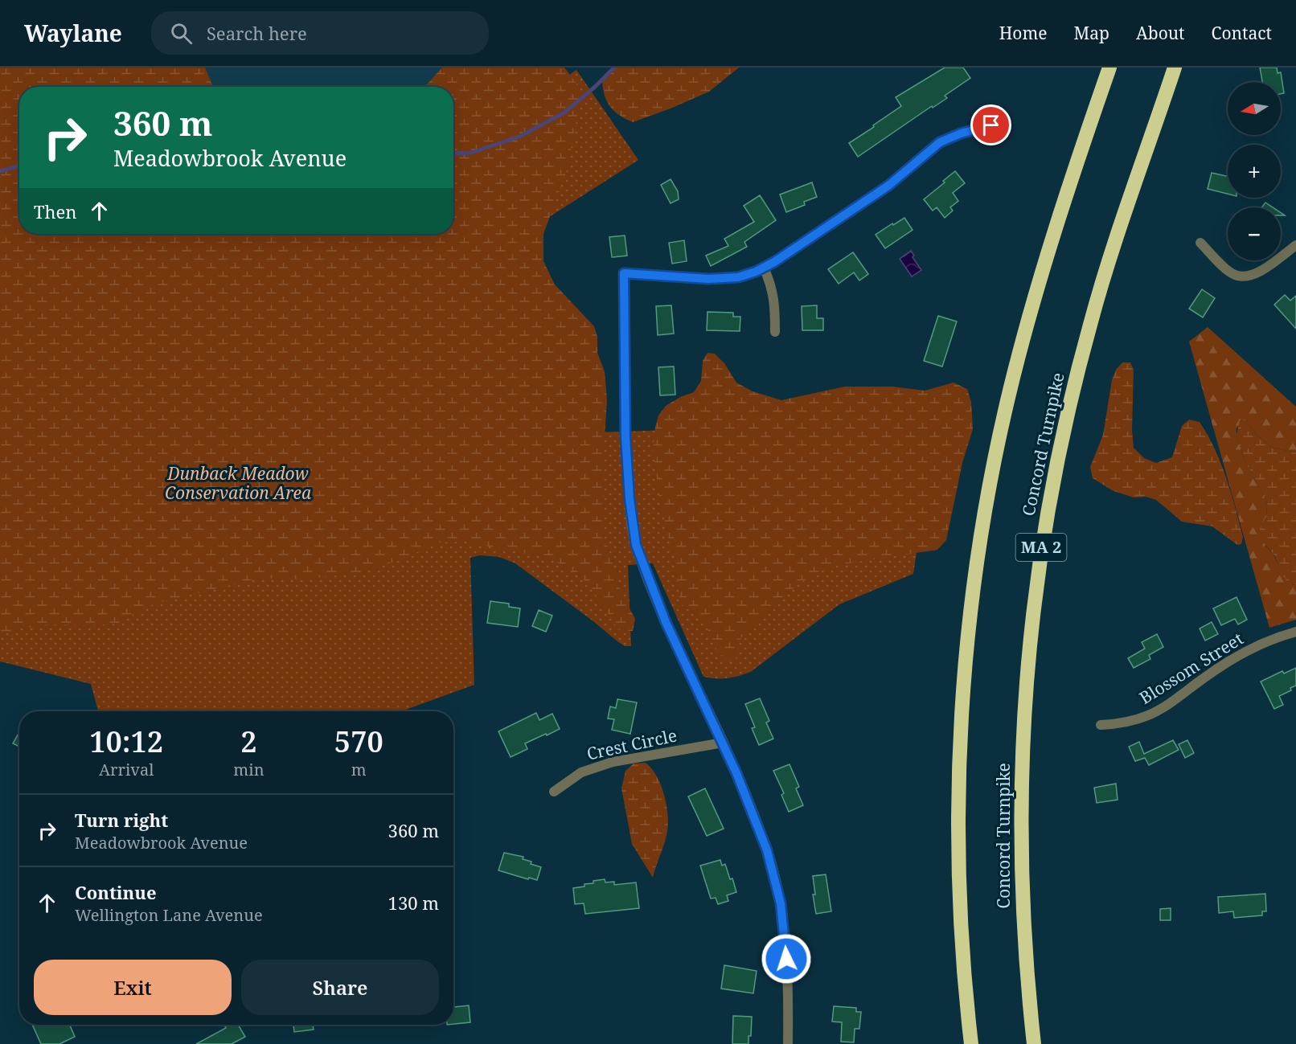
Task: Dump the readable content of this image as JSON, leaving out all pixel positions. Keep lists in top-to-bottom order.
{
  "streets": {
    "highway": ["Concord Turnpike", "MA 2"],
    "street": ["Blossom Street", "Crest Circle"]
  },
  "parks": ["Dunback Meadow Conservation Area"],
  "north": "left",
  "page": {
    "header": "Waylane",
    "search": "Search here",
    "nav": [
      "Home",
      "Map",
      "About",
      "Contact"
    ],
    "map_buttons": ["+", "−"],
    "turn": ["360 m", "Meadowbrook Avenue"],
    "then": "Then",
    "eta": [
      "10:12",
      "Arrival",
      "2",
      "min",
      "570",
      "m"
    ],
    "list": [
      {
        "name": "Turn right",
        "note": "Meadowbrook Avenue",
        "value": "360 m"
      },
      {
        "name": "Continue",
        "note": "Wellington Lane Avenue",
        "value": "130 m"
      }
    ],
    "buttons": ["Exit", "Share"]
  }
}
